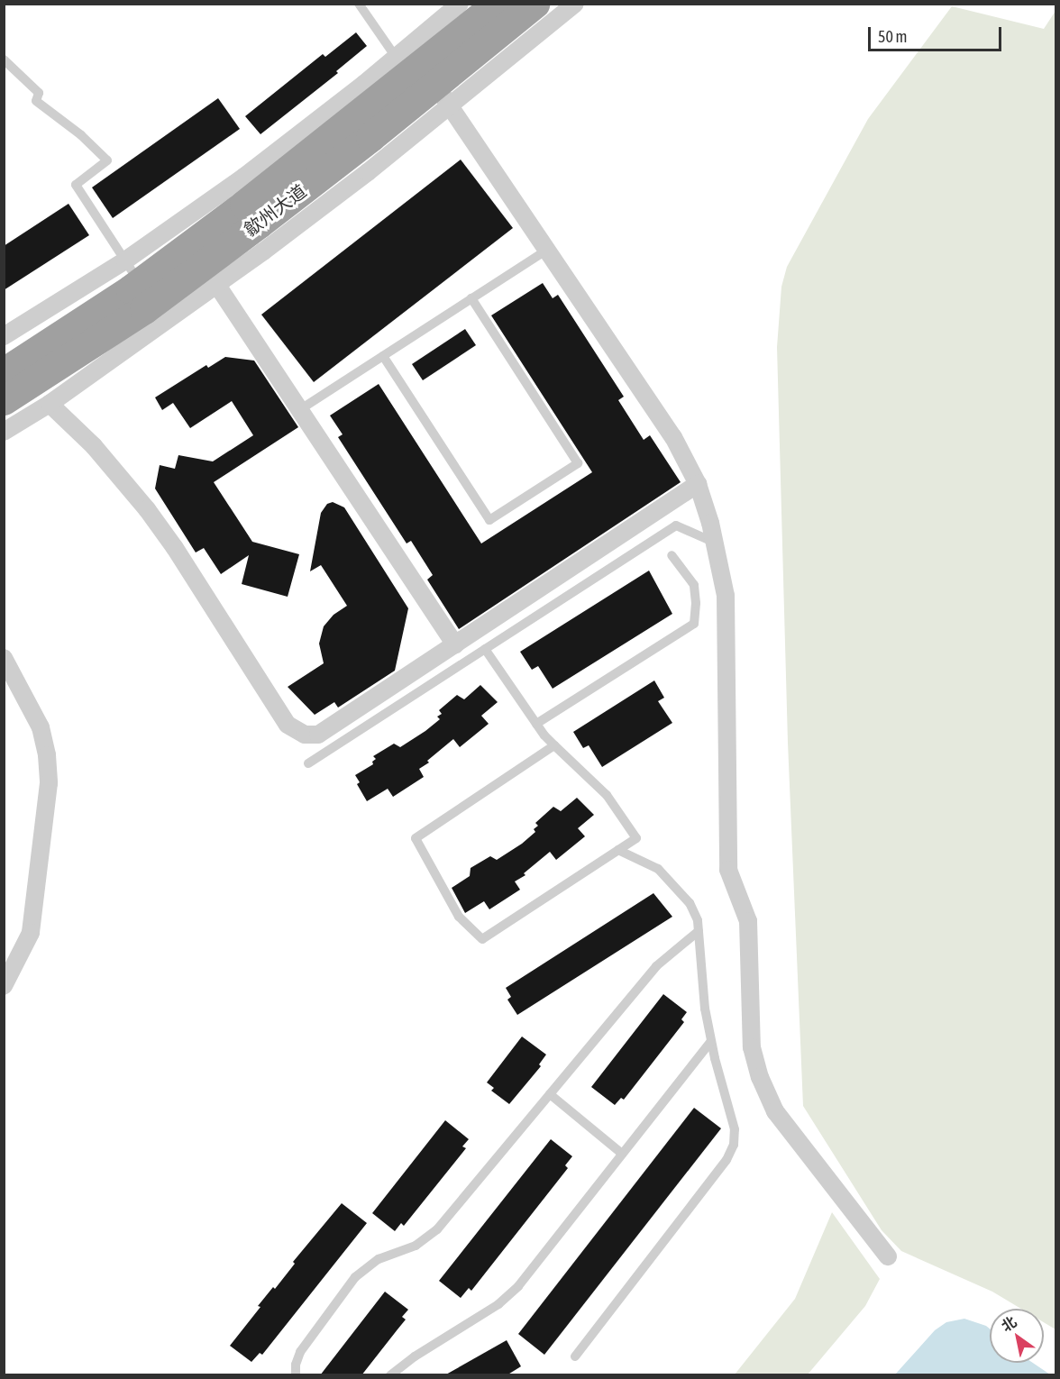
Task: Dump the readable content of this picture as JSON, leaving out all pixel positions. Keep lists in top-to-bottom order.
{
  "streets": {
    "highway": ["歙州大道"]
  },
  "scale_bar": "50 m",
  "north": "top left"
}
